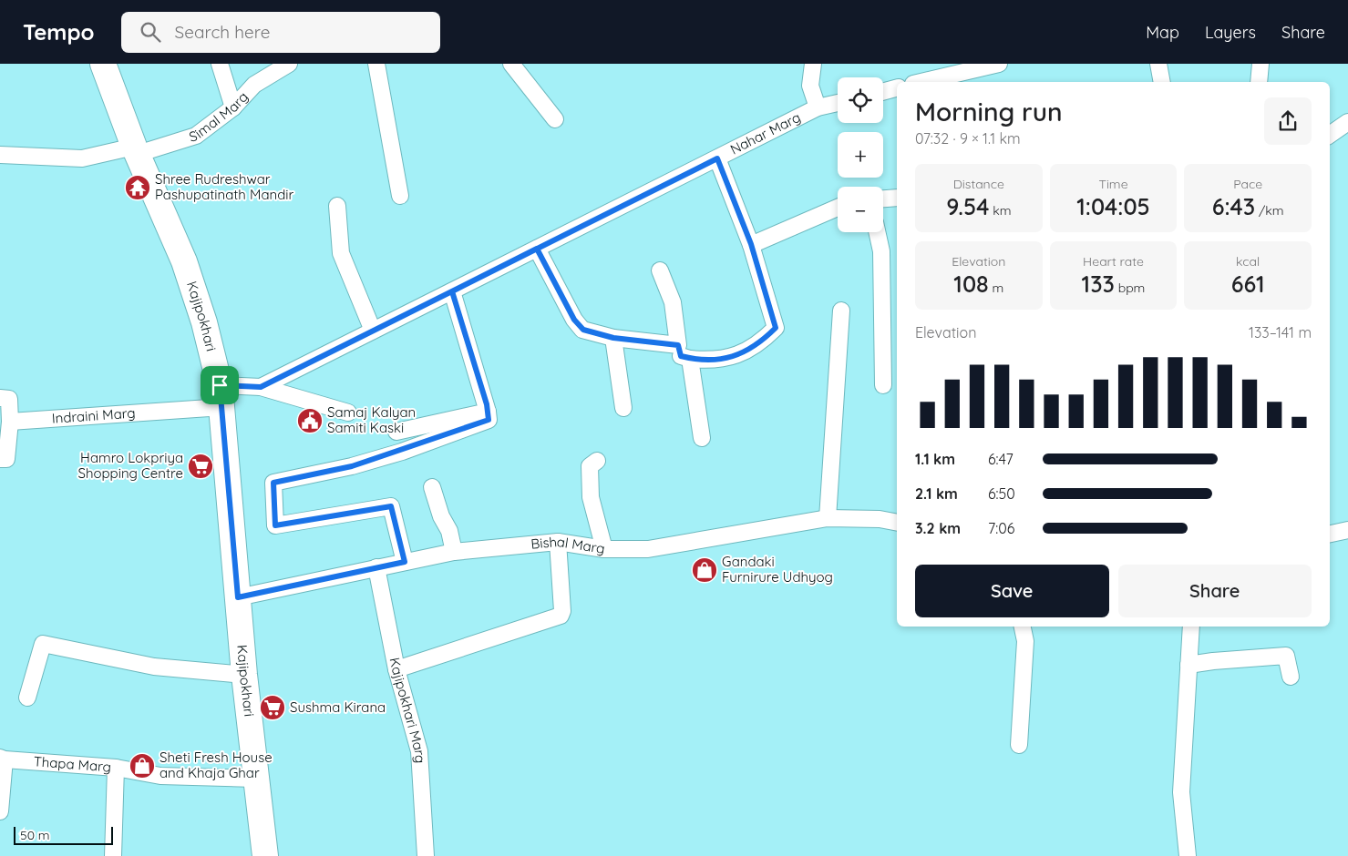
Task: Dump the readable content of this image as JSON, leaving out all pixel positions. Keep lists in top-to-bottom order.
{
  "streets": {
    "main road": ["Kajipokhari"],
    "street": [
      "Simal Marg",
      "Nahar Marg",
      "Indraini Marg",
      "Bishal Marg",
      "Kajipokhari Marg",
      "Thapa Marg"
    ]
  },
  "crossings": [
    ["Simal Marg", "Kajipokhari"],
    ["Nahar Marg", "Kajipokhari"],
    ["Nahar Marg", "Indraini Marg"],
    ["Kajipokhari", "Indraini Marg"],
    ["Kajipokhari", "Bishal Marg"],
    ["Kajipokhari", "Thapa Marg"],
    ["Bishal Marg", "Kajipokhari Marg"]
  ],
  "places": {
    "temple": ["Shree Rudreshwar Pashupatinath Mandir"],
    "public building": ["Samaj Kalyan Samiti Kaski"],
    "supermarket": ["Hamro Lokpriya Shopping Centre", "Sushma Kirana"],
    "shop": ["Gandaki Furnirure Udhyog", "Sheti Fresh House and Khaja Ghar"]
  },
  "scale_bar": "50 m",
  "page": {
    "header": "Tempo",
    "search": "Search here",
    "nav": ["Map", "Layers", "Share"],
    "map_buttons": ["+", "−"],
    "heading": ["Morning run", "07:32 · 9 × 1.1 km"],
    "stats": [
      ["Distance", "9.54 km"],
      ["Time", "1:04:05"],
      ["Pace", "6:43 /km"],
      ["Elevation", "108 m"],
      ["Heart rate", "133 bpm"],
      ["kcal", "661"]
    ],
    "chart": ["Elevation", "133–141 m"],
    "list": [
      {
        "name": "1.1 km",
        "note": "6:47"
      },
      {
        "name": "2.1 km",
        "note": "6:50"
      },
      {
        "name": "3.2 km",
        "note": "7:06"
      }
    ],
    "buttons": ["Save", "Share"],
    "scale": "50 m"
  }
}
